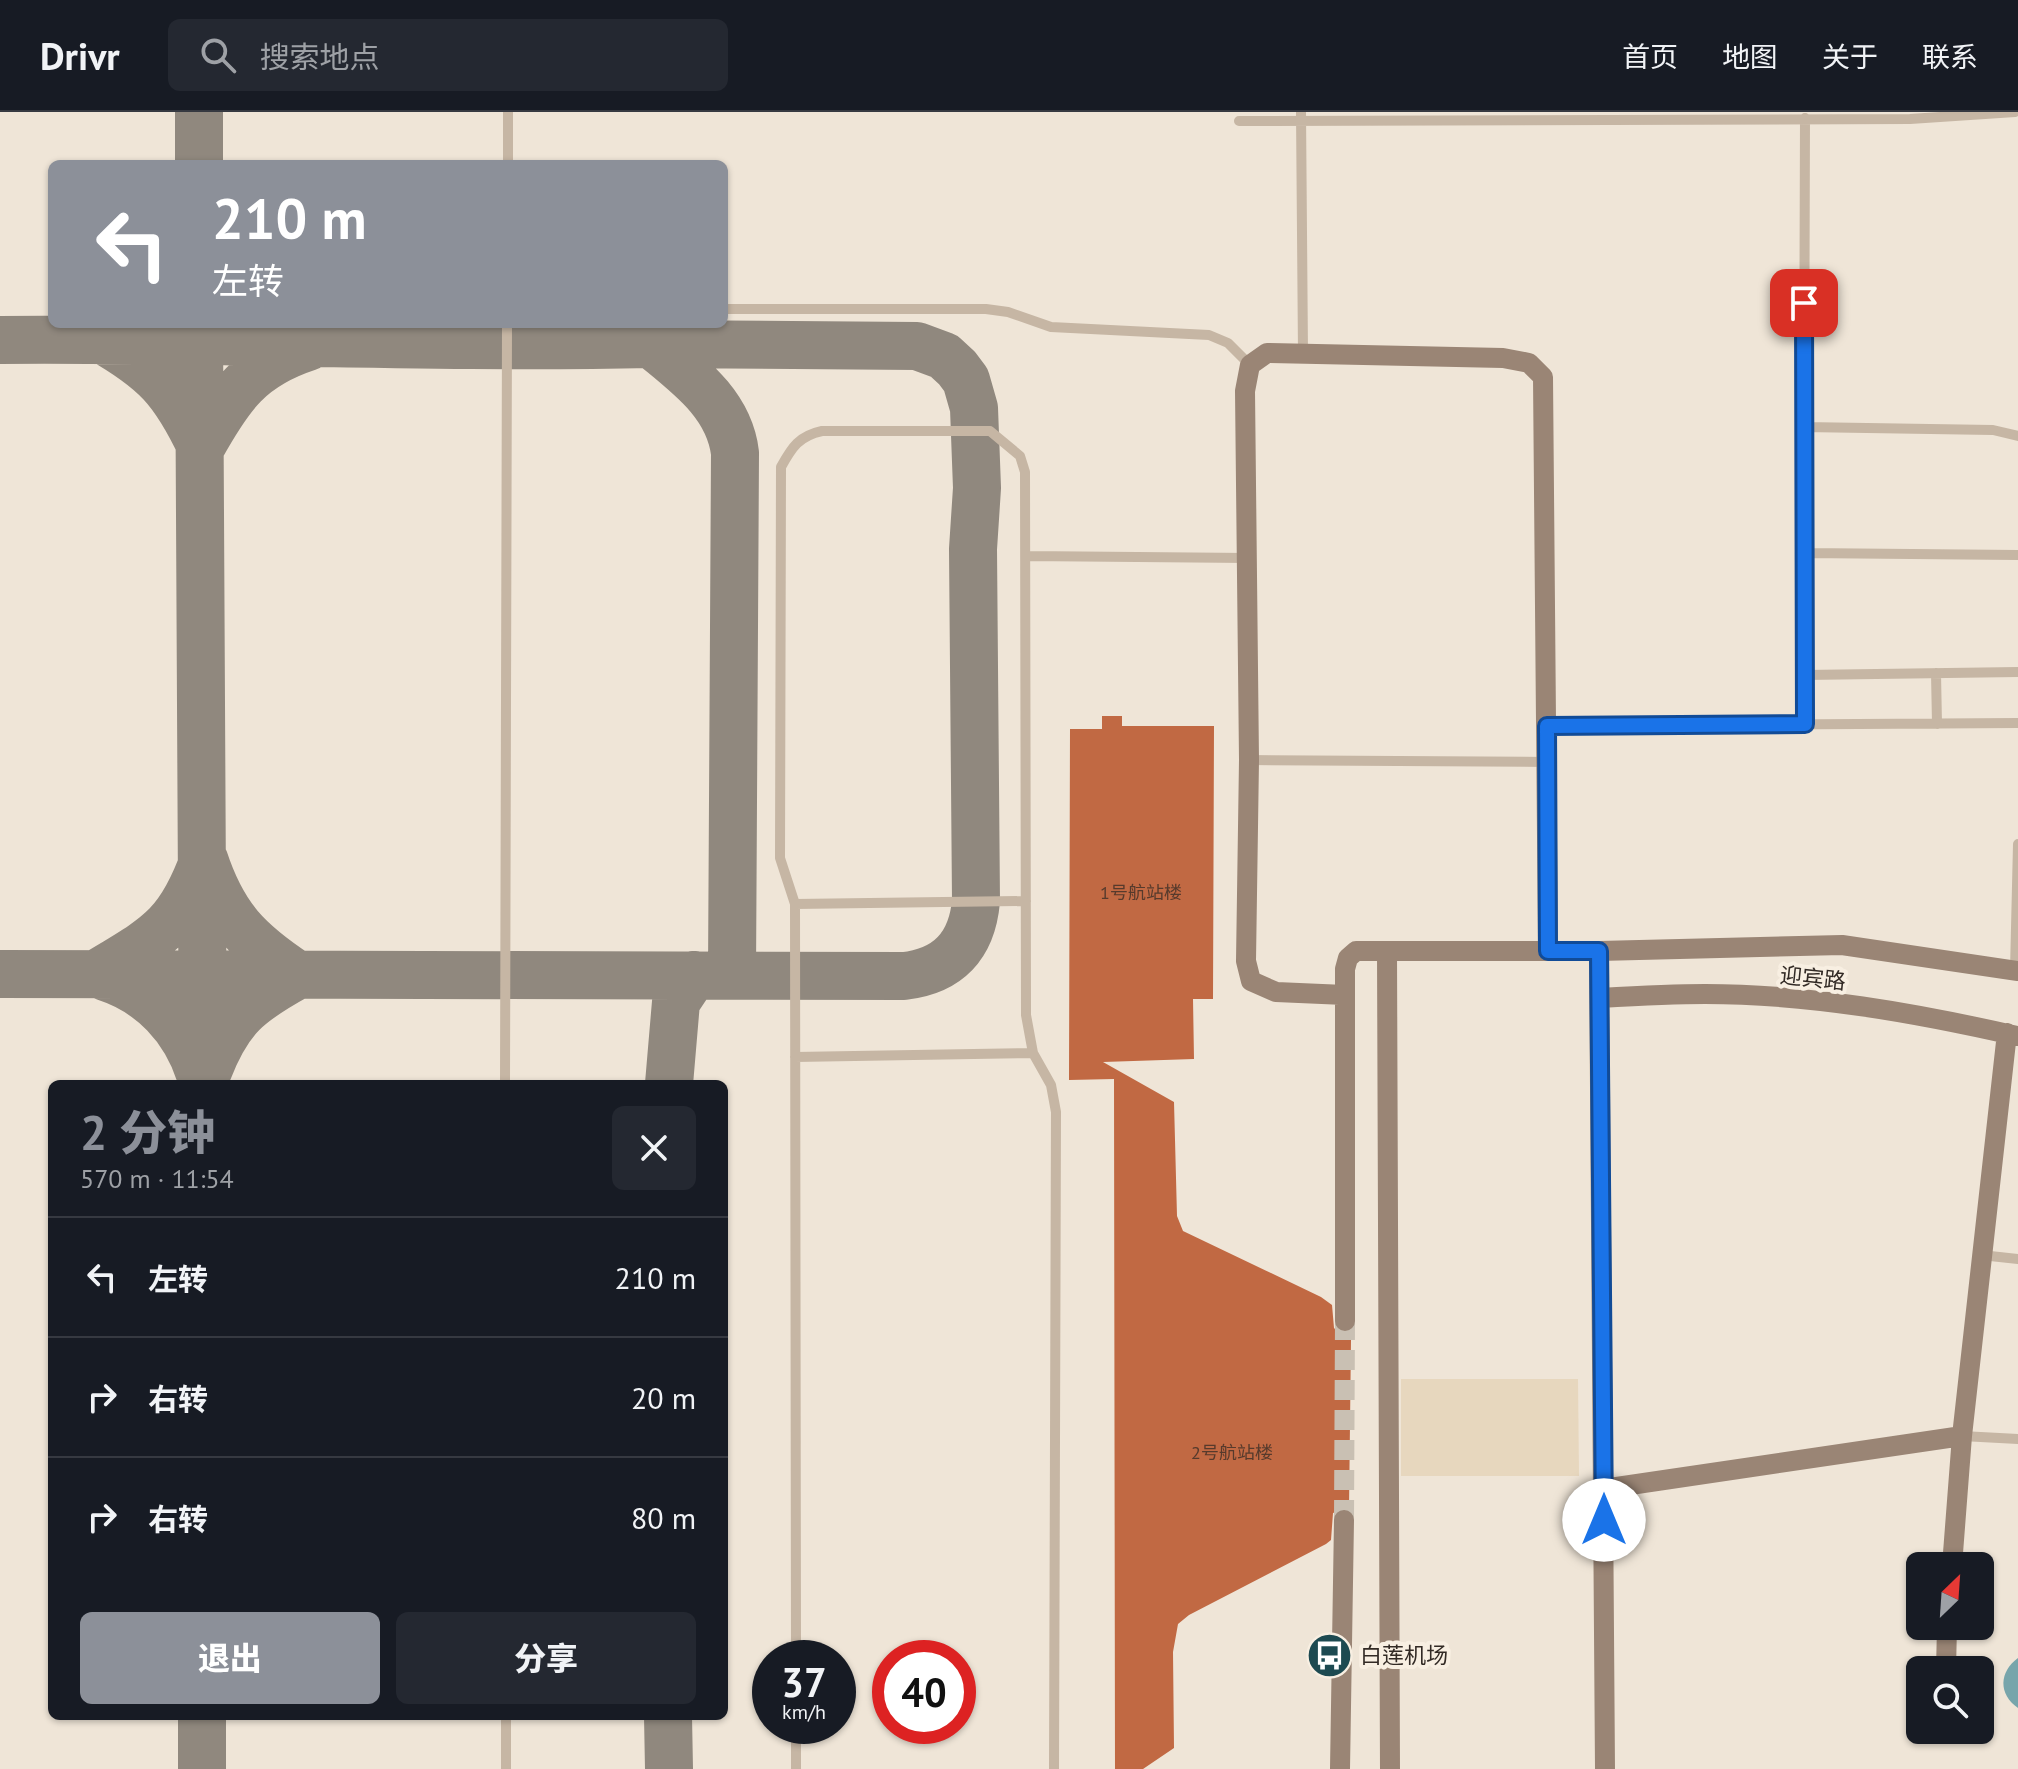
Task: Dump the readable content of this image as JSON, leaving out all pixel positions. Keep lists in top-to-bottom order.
{
  "streets": {
    "street": ["迎宾路"]
  },
  "places": {
    "bus stop": ["白莲机场"]
  },
  "house_numbers": ["1号航站楼", "2号航站楼"],
  "north": "top right",
  "page": {
    "header": "Drivr",
    "search": "搜索地点",
    "nav": [
      "首页",
      "地图",
      "关于",
      "联系"
    ],
    "turn": ["210 m", "左转"],
    "heading": ["2 分钟", "570 m · 11:54"],
    "list": [
      {
        "name": "左转",
        "value": "210 m"
      },
      {
        "name": "右转",
        "value": "20 m"
      },
      {
        "name": "右转",
        "value": "80 m"
      }
    ],
    "buttons": ["退出", "分享"],
    "speed": "37 km/h",
    "limit": "40"
  }
}
